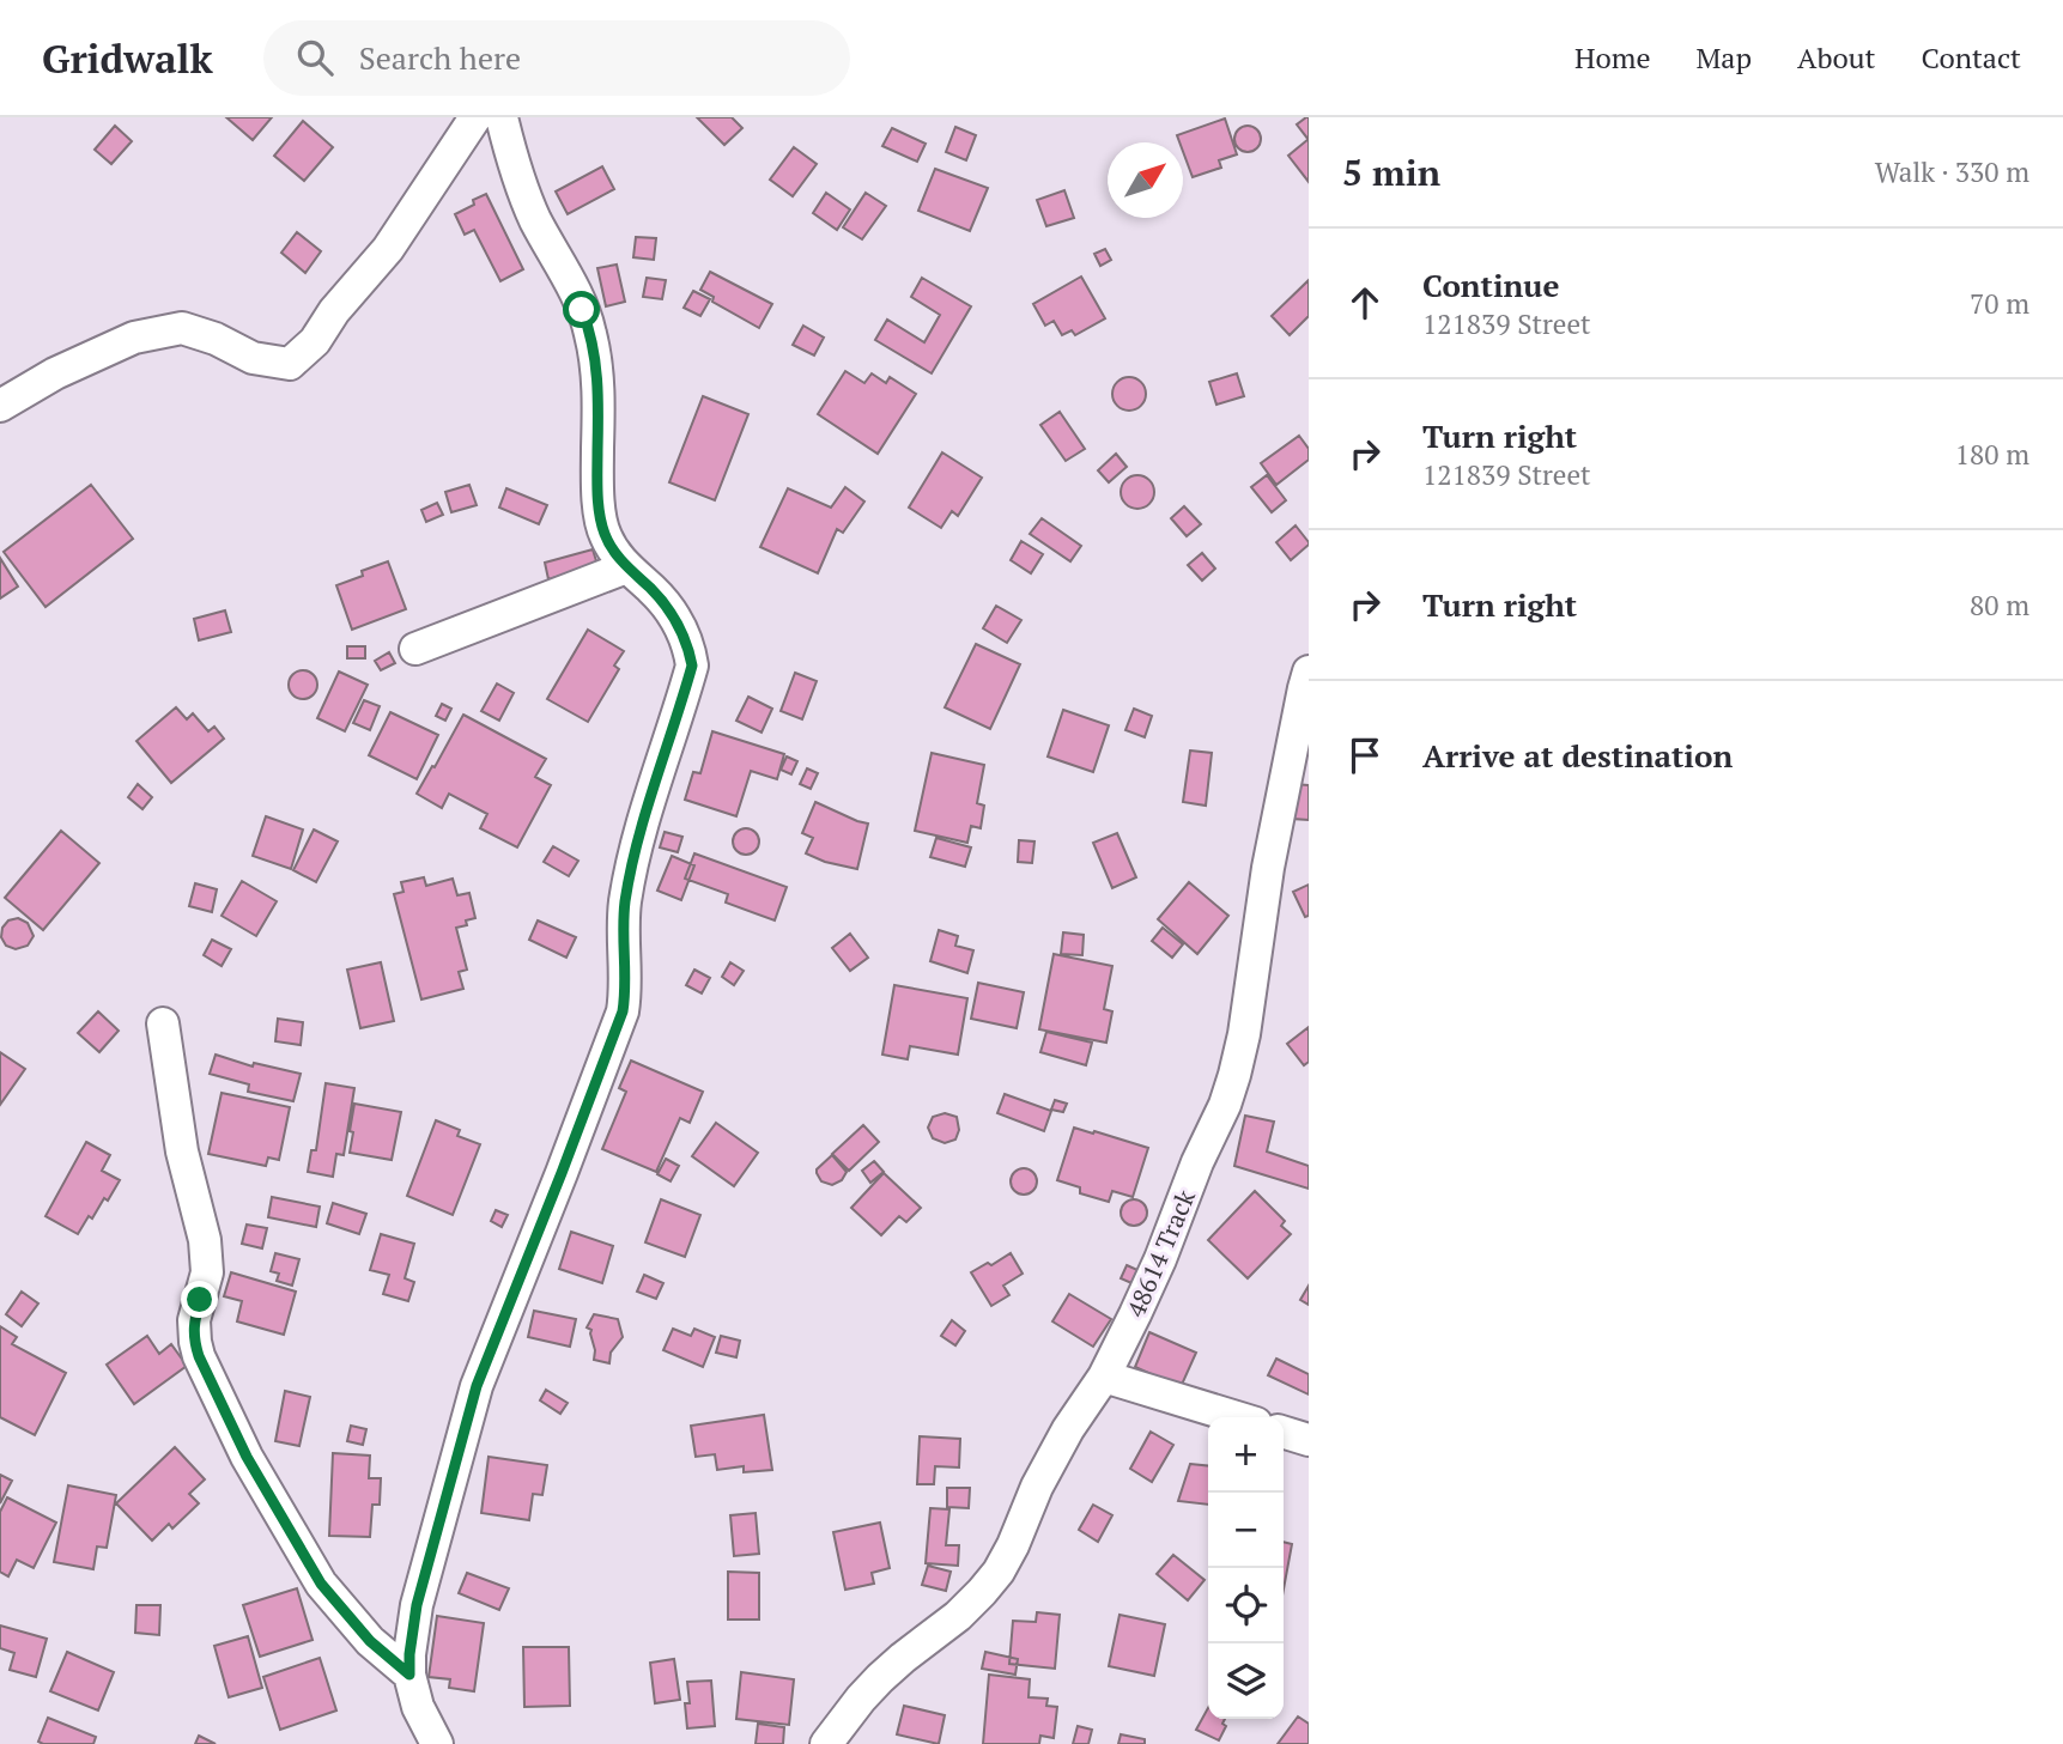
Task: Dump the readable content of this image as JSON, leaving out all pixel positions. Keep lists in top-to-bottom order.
{
  "streets": {
    "street": ["48614 Track"]
  },
  "north": "top right",
  "page": {
    "header": "Gridwalk",
    "search": "Search here",
    "nav": [
      "Home",
      "Map",
      "About",
      "Contact"
    ],
    "heading": ["5 min", "Walk · 330 m"],
    "list": [
      ["Continue", "121839 Street", "70 m"],
      ["Turn right", "121839 Street", "180 m"],
      ["Turn right", "80 m"],
      "Arrive at destination"
    ],
    "map_buttons": ["+", "−"]
  }
}
